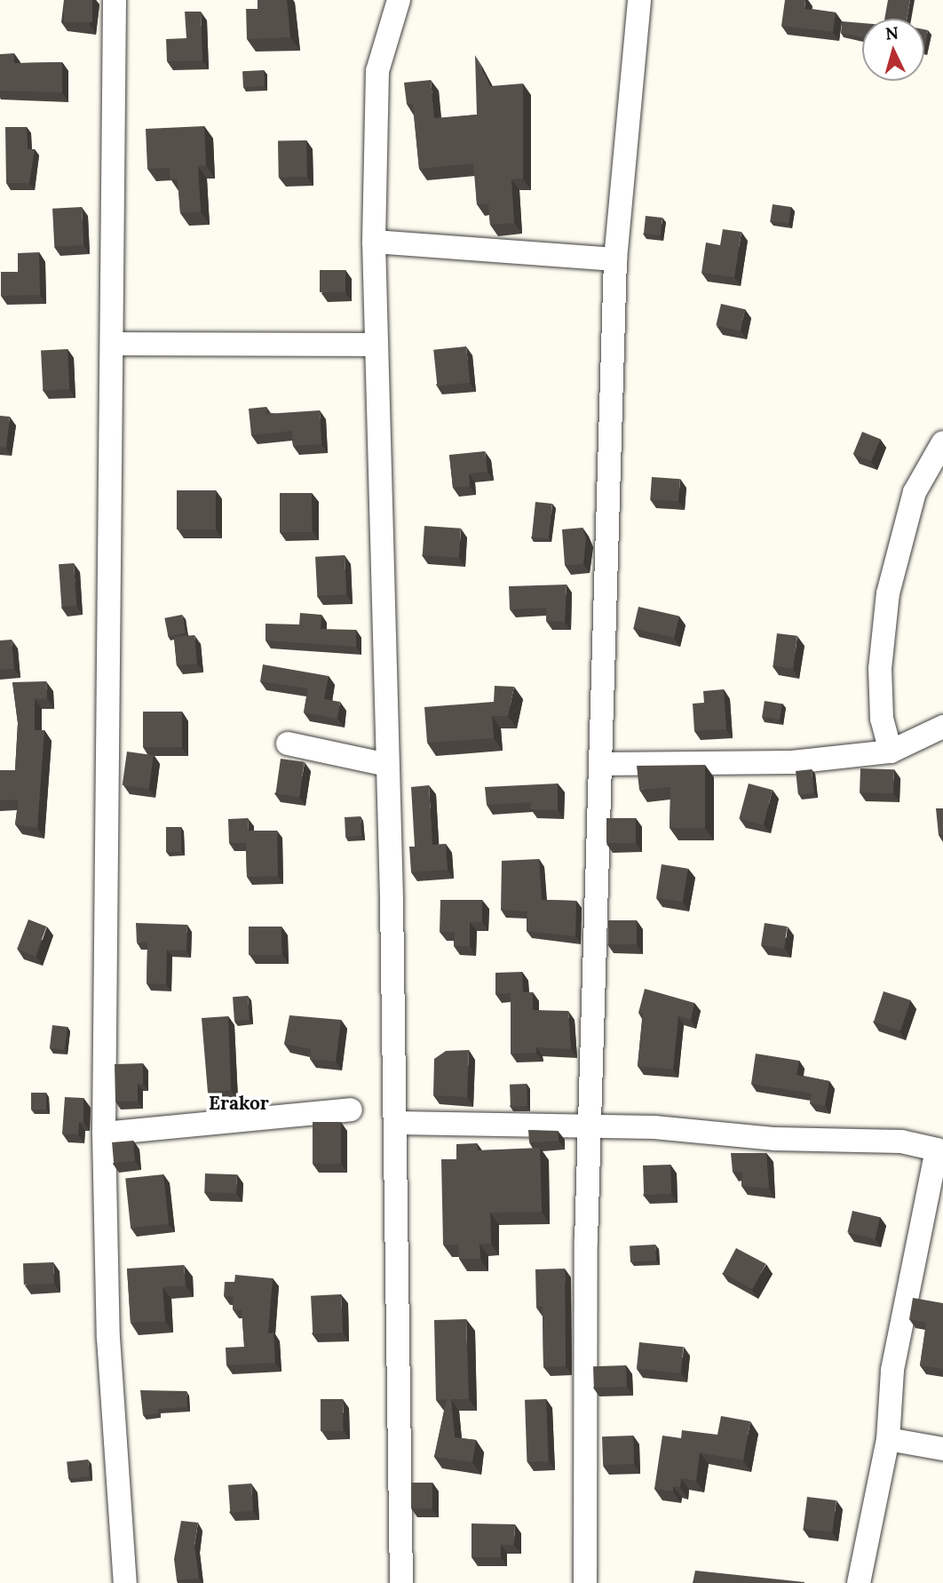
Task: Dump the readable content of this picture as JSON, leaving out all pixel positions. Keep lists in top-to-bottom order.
{
  "districts": ["Erakor"],
  "north": "top"
}
